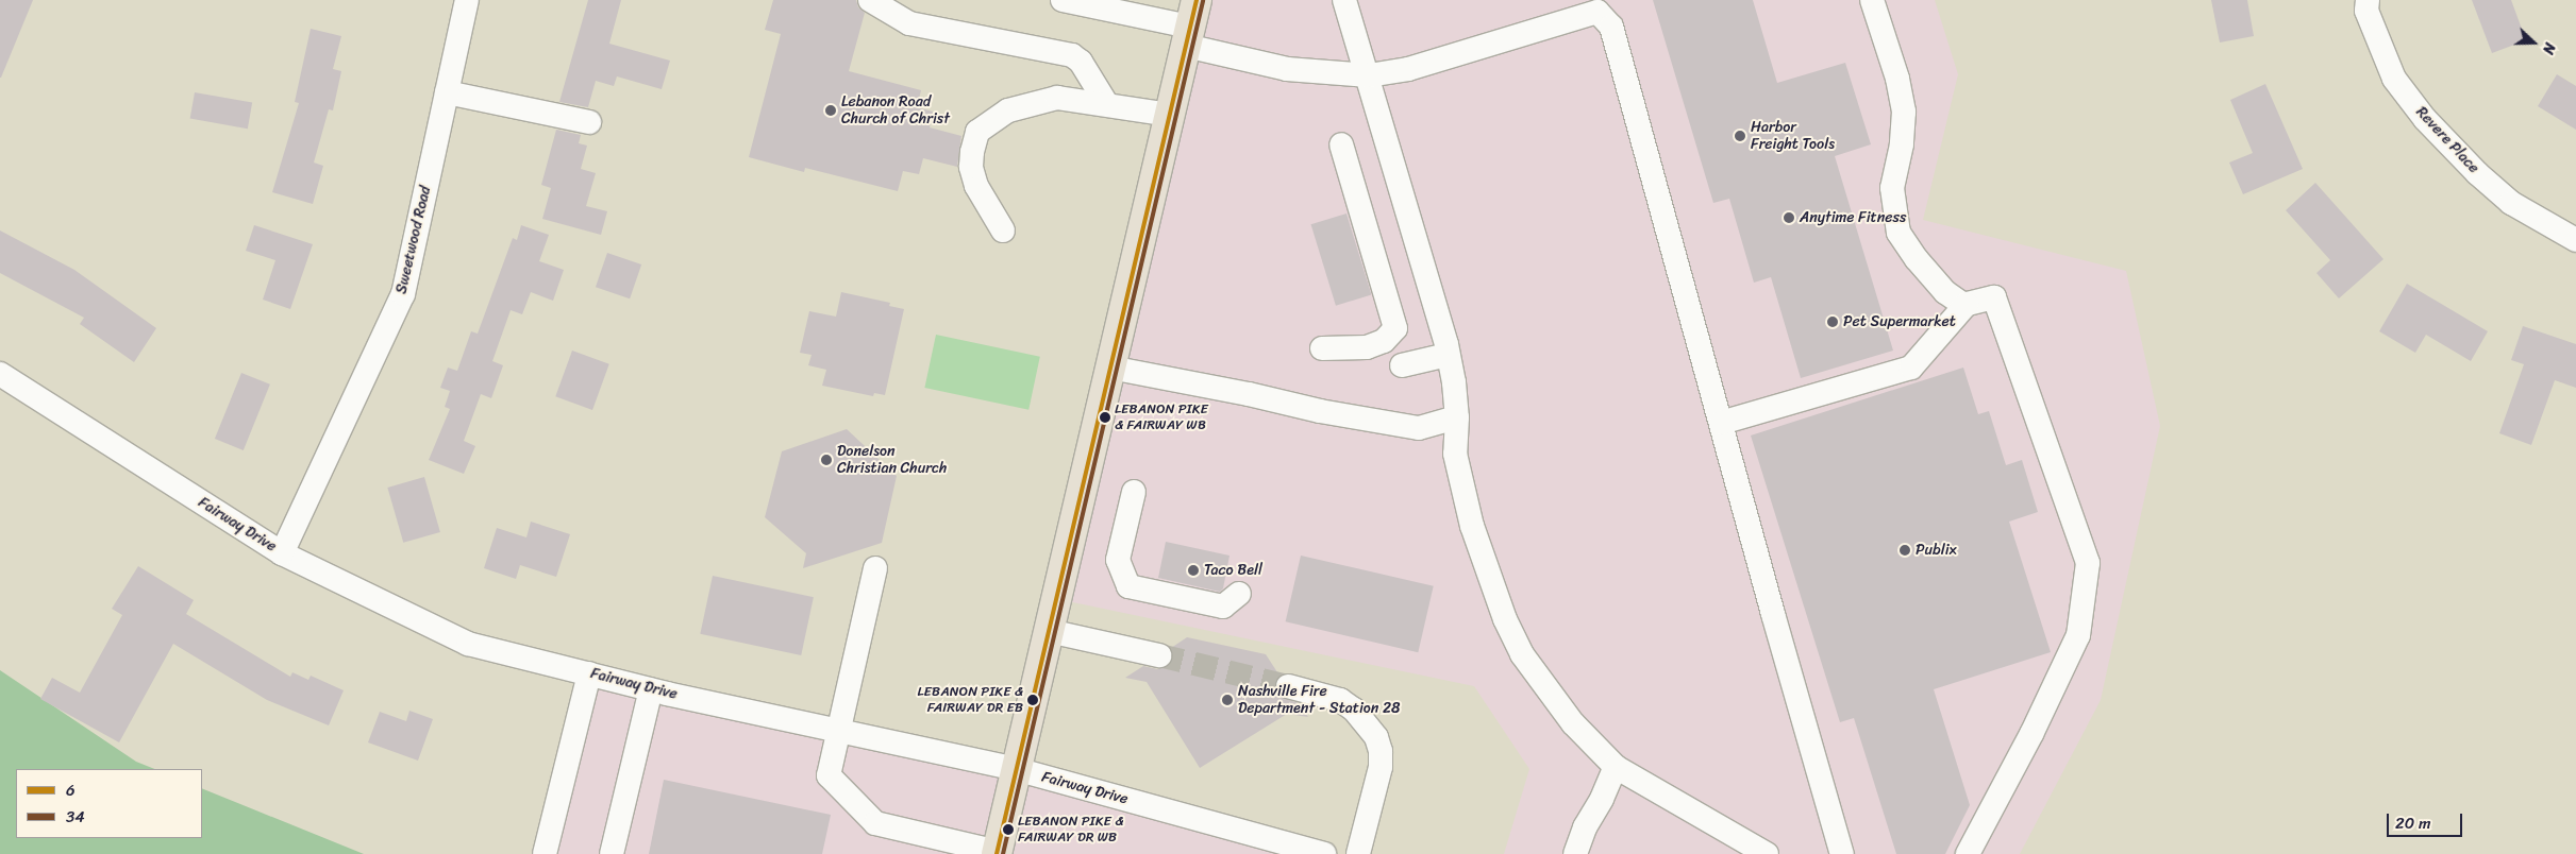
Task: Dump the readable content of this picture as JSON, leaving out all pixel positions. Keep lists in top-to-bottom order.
{
  "streets": {
    "street": ["Revere Place", "Sweetwood Road", "Fairway Drive"]
  },
  "crossings": [
    ["Sweetwood Road", "Fairway Drive"]
  ],
  "places": [
    "Lebanon Road Church of Christ",
    "Harbor Freight Tools",
    "Anytime Fitness",
    "Pet Supermarket",
    "LEBANON PIKE & FAIRWAY WB",
    "Donelson Christian Church",
    "Publix",
    "Taco Bell",
    "LEBANON PIKE & FAIRWAY DR EB",
    "Nashville Fire Department - Station 28",
    "LEBANON PIKE & FAIRWAY DR WB"
  ],
  "lines": ["transit line 6", "transit line 34"],
  "legend": ["6", "34"],
  "scale_bar": "20 m",
  "north": "right"
}
